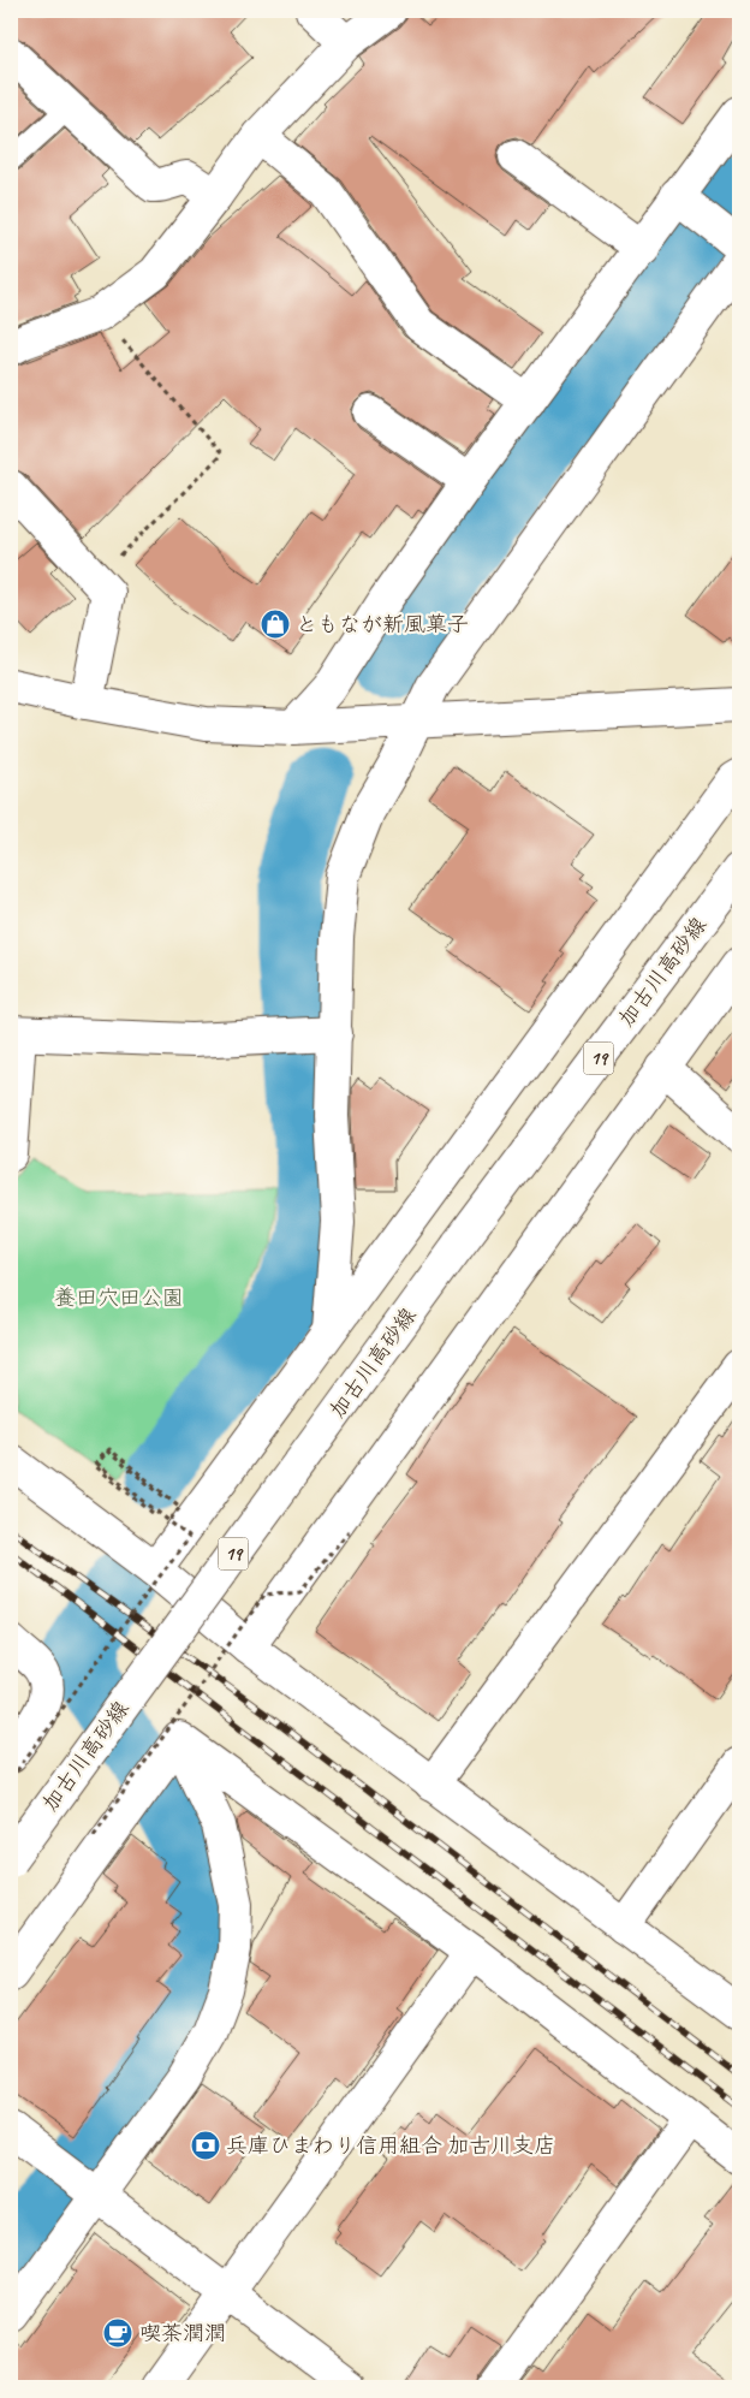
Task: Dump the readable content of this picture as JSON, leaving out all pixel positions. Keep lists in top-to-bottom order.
{
  "streets": {
    "street": ["加古川高砂線", "19"]
  },
  "parks": ["養田穴田公園"],
  "places": {
    "shop": ["ともなが新風菓子"],
    "bank": ["兵庫ひまわり信用組合 加古川支店"],
    "cafe": ["喫茶潤潤"]
  }
}
